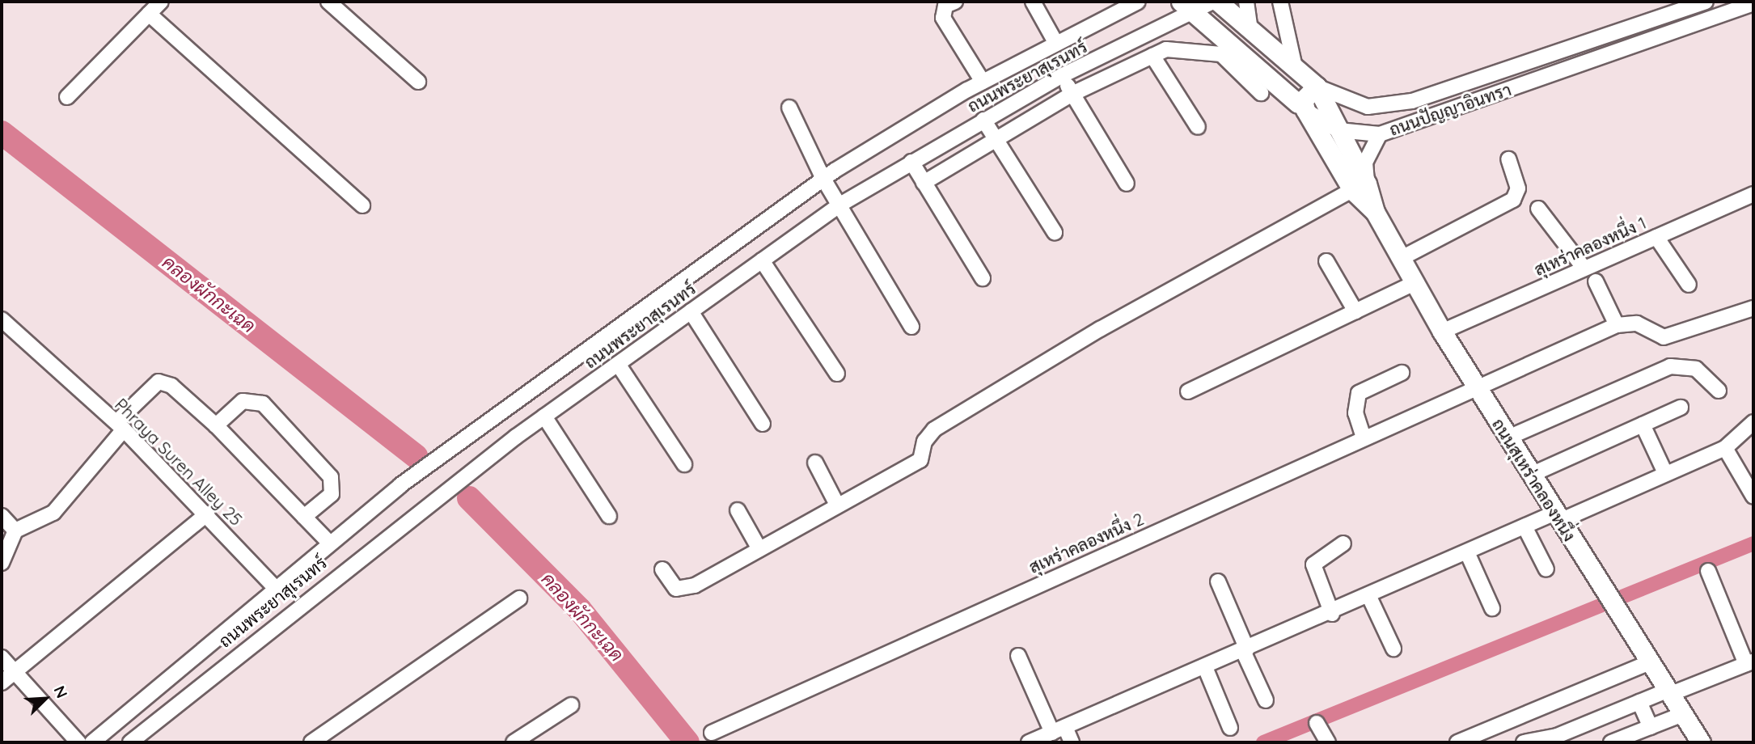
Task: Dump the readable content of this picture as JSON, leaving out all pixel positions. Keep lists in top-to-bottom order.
{
  "streets": {
    "main road": ["ถนนปัญญาอินทรา", "ถนนสุเหร่าคลองหนึ่ง"],
    "street": [
      "ถนนพระยาสุเรนทร์",
      "สุเหร่าคลองหนึ่ง 1",
      "Phraya Suren Alley 25",
      "สุเหร่าคลองหนึ่ง 2"
    ]
  },
  "crossings": [
    ["ถนนพระยาสุเรนทร์", "ถนนปัญญาอินทรา"],
    ["ถนนพระยาสุเรนทร์", "Phraya Suren Alley 25"],
    ["ถนนปัญญาอินทรา", "ถนนสุเหร่าคลองหนึ่ง"],
    ["สุเหร่าคลองหนึ่ง 1", "ถนนสุเหร่าคลองหนึ่ง"],
    ["ถนนสุเหร่าคลองหนึ่ง", "สุเหร่าคลองหนึ่ง 2"]
  ],
  "water": ["คลองผักกะเฉด"],
  "north": "top right"
}
